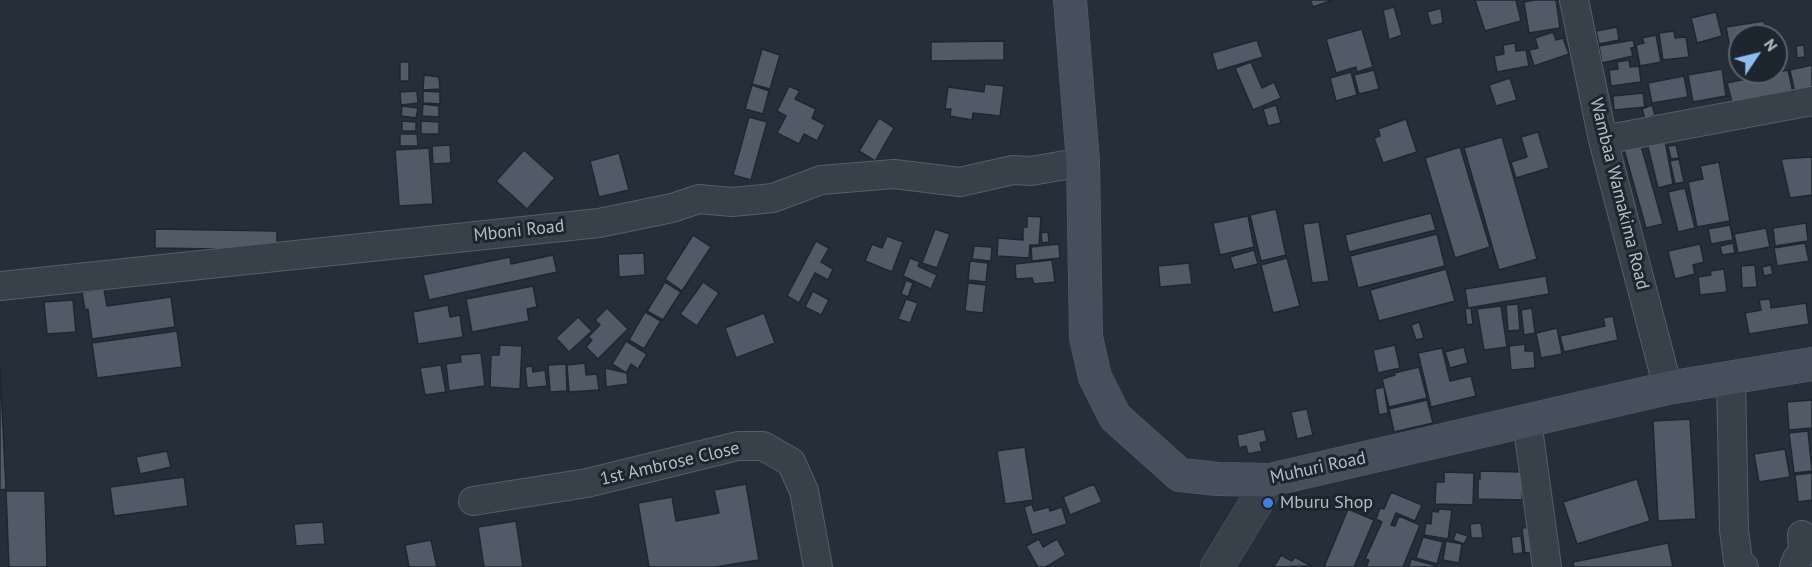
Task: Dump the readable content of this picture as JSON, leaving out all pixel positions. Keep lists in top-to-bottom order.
{
  "streets": {
    "main road": ["Muhuri Road"],
    "street": ["Wambaa Wamakima Road", "Mboni Road", "1st Ambrose Close"]
  },
  "crossings": [
    ["Wambaa Wamakima Road", "Muhuri Road"],
    ["Mboni Road", "Muhuri Road"]
  ],
  "places": ["Mburu Shop"],
  "north": "top right"
}
